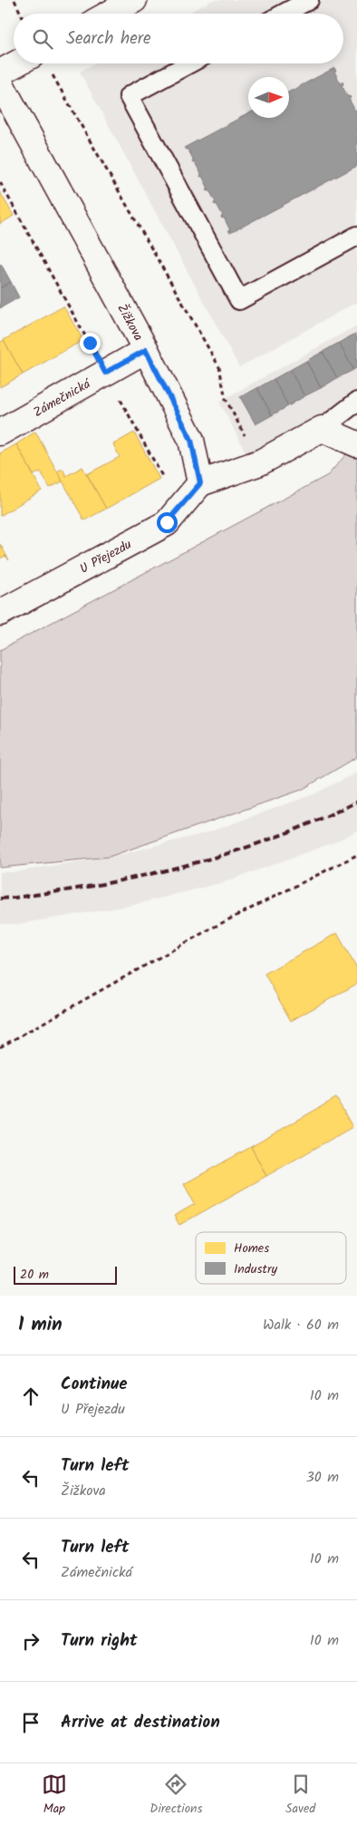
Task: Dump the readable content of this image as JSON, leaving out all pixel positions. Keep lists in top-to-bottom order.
{
  "streets": {
    "street": ["Žižkova", "Zámečnická", "U Přejezdu"]
  },
  "crossings": [
    ["Žižkova", "Zámečnická"],
    ["Žižkova", "U Přejezdu"]
  ],
  "legend": ["Homes", "Industry"],
  "scale_bar": "20 m",
  "north": "right",
  "page": {
    "search": "Search here",
    "scale": "20 m",
    "heading": ["1 min", "Walk · 60 m"],
    "list": [
      ["Continue", "U Přejezdu", "10 m"],
      ["Turn left", "Žižkova", "30 m"],
      ["Turn left", "Zámečnická", "10 m"],
      ["Turn right", "10 m"],
      "Arrive at destination"
    ],
    "nav": ["Map", "Directions", "Saved"]
  }
}
